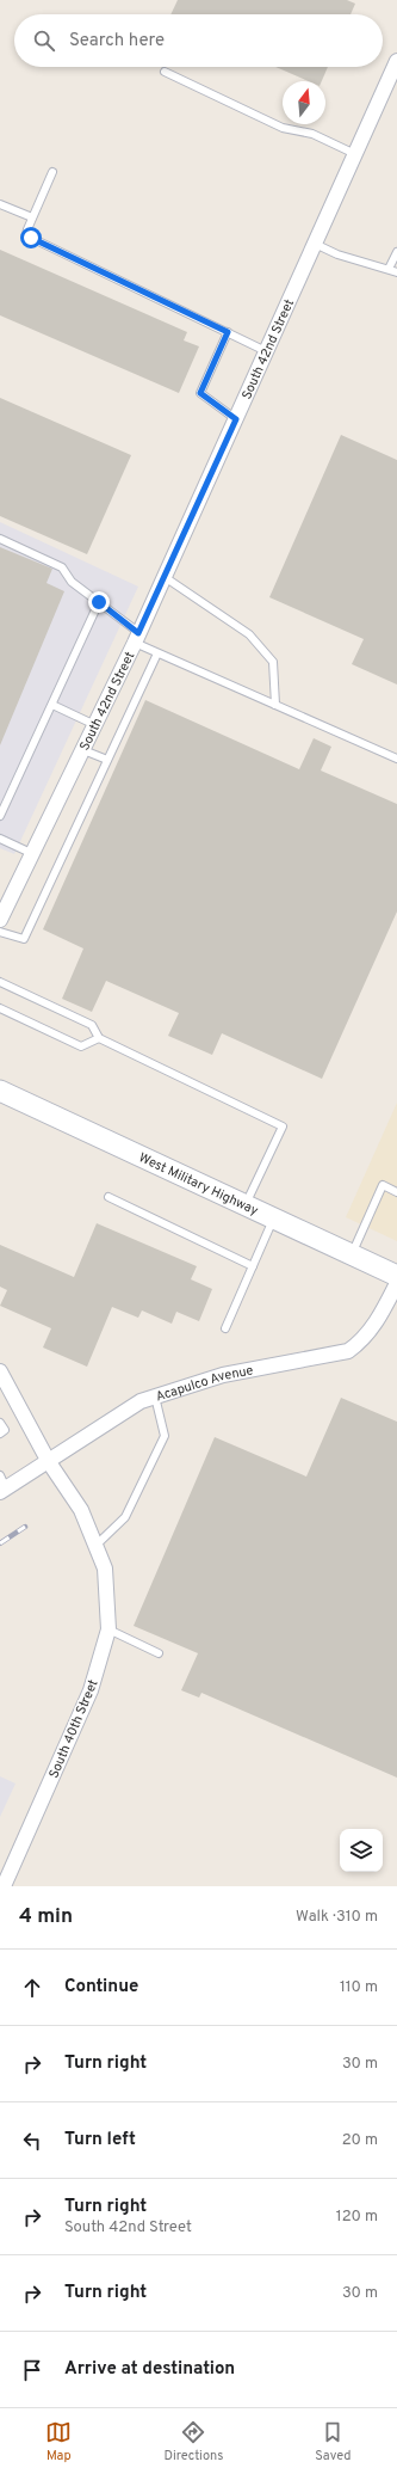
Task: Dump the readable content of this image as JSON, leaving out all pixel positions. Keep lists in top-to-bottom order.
{
  "streets": {
    "main road": ["West Military Highway"],
    "street": ["South 42nd Street", "Acapulco Avenue", "South 40th Street"]
  },
  "crossings": [
    ["Acapulco Avenue", "South 40th Street"]
  ],
  "north": "top",
  "page": {
    "search": "Search here",
    "heading": ["4 min", "Walk · 310 m"],
    "list": [
      ["Continue", "110 m"],
      ["Turn right", "30 m"],
      ["Turn left", "20 m"],
      ["Turn right", "South 42nd Street", "120 m"],
      ["Turn right", "30 m"],
      "Arrive at destination"
    ],
    "nav": ["Map", "Directions", "Saved"]
  }
}
